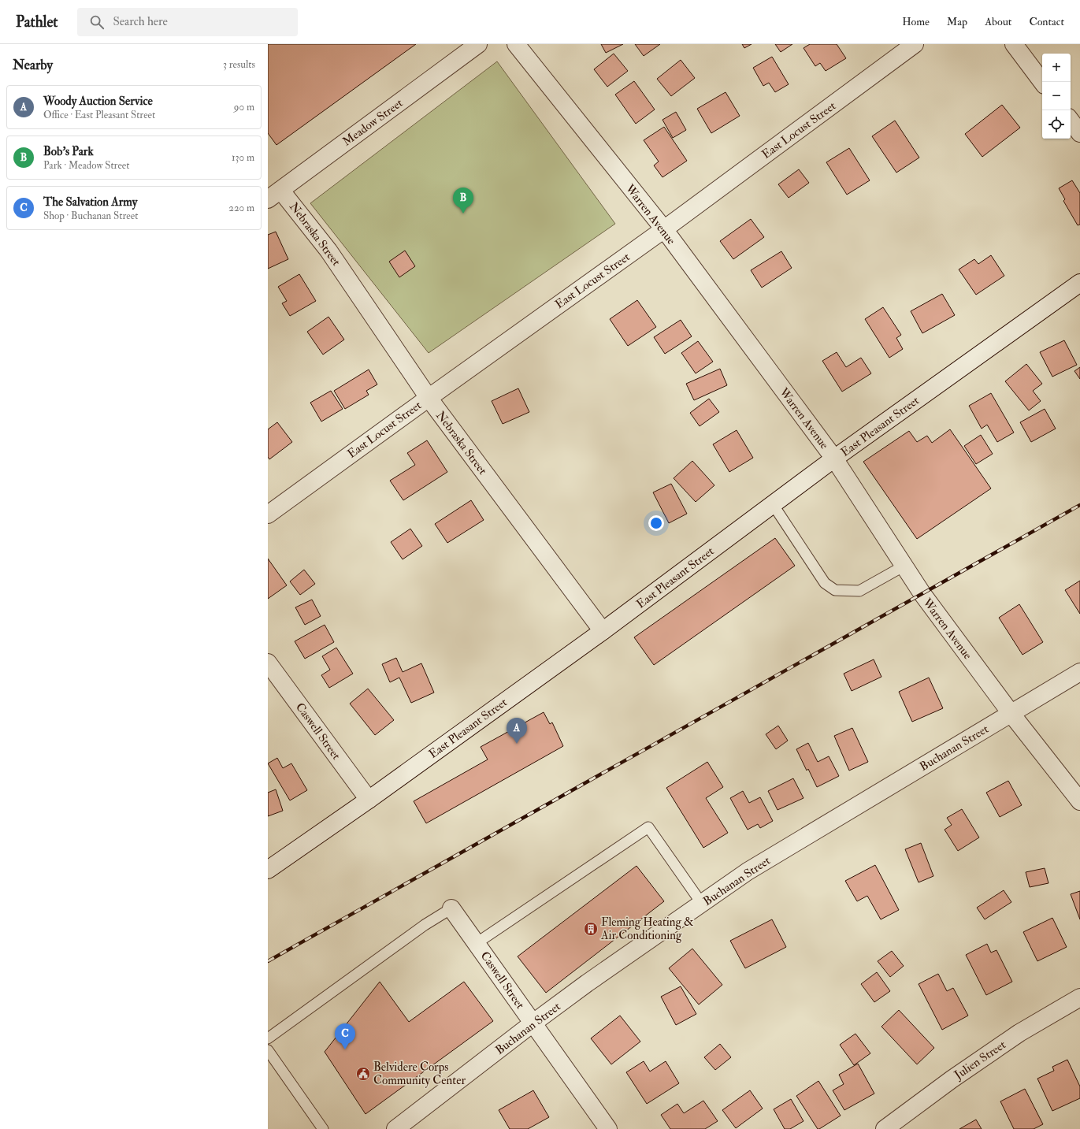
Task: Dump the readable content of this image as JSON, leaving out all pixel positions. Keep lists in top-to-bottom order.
{
  "streets": {
    "street": [
      "Meadow Street",
      "East Locust Street",
      "Warren Avenue",
      "Nebraska Street",
      "East Pleasant Street",
      "Caswell Street",
      "Buchanan Street",
      "Julien Street"
    ]
  },
  "crossings": [
    ["Meadow Street", "Nebraska Street"],
    ["East Locust Street", "Warren Avenue"],
    ["East Locust Street", "Nebraska Street"],
    ["Warren Avenue", "East Pleasant Street"],
    ["Warren Avenue", "Buchanan Street"],
    ["Nebraska Street", "East Pleasant Street"],
    ["East Pleasant Street", "Caswell Street"],
    ["Caswell Street", "Buchanan Street"]
  ],
  "places": {
    "building": ["Fleming Heating & Air Conditioning"],
    "public building": ["Belvidere Corps Community Center"]
  },
  "page": {
    "header": "Pathlet",
    "search": "Search here",
    "nav": [
      "Home",
      "Map",
      "About",
      "Contact"
    ],
    "heading": ["Nearby", "3 results"],
    "map_buttons": ["+", "−"],
    "list": [
      {
        "mark": "A",
        "name": "Woody Auction Service",
        "note": "Office · East Pleasant Street",
        "value": "90 m"
      },
      {
        "mark": "B",
        "name": "Bob's Park",
        "note": "Park · Meadow Street",
        "value": "130 m"
      },
      {
        "mark": "C",
        "name": "The Salvation Army",
        "note": "Shop · Buchanan Street",
        "value": "220 m"
      }
    ],
    "pins": ["B", "A", "C"]
  }
}
